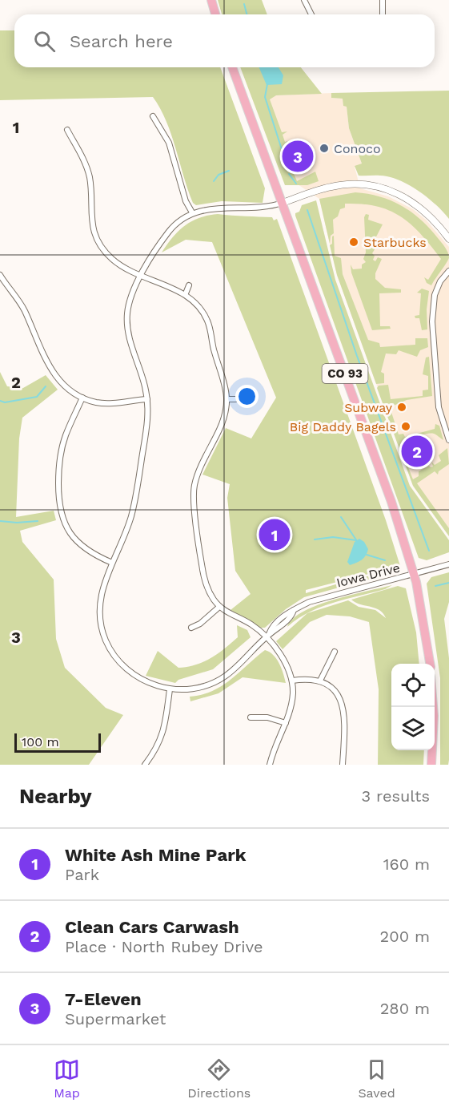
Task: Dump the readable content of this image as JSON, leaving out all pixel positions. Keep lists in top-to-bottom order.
{
  "streets": {
    "highway": ["CO 93"],
    "street": ["Iowa Drive"]
  },
  "crossings": [
    ["CO 93", "Iowa Drive"]
  ],
  "places": [
    "Conoco",
    "Starbucks",
    "Subway",
    "Big Daddy Bagels"
  ],
  "scale_bar": "100 m",
  "page": {
    "search": "Search here",
    "pins": ["3", "2", "1"],
    "scale": "100 m",
    "heading": ["Nearby", "3 results"],
    "list": [
      {
        "mark": "1",
        "name": "White Ash Mine Park",
        "note": "Park",
        "value": "160 m"
      },
      {
        "mark": "2",
        "name": "Clean Cars Carwash",
        "note": "Place · North Rubey Drive",
        "value": "200 m"
      },
      {
        "mark": "3",
        "name": "7-Eleven",
        "note": "Supermarket",
        "value": "280 m"
      }
    ],
    "nav": ["Map", "Directions", "Saved"]
  },
  "grid": {
    "rows": ["1", "2", "3"]
  }
}
